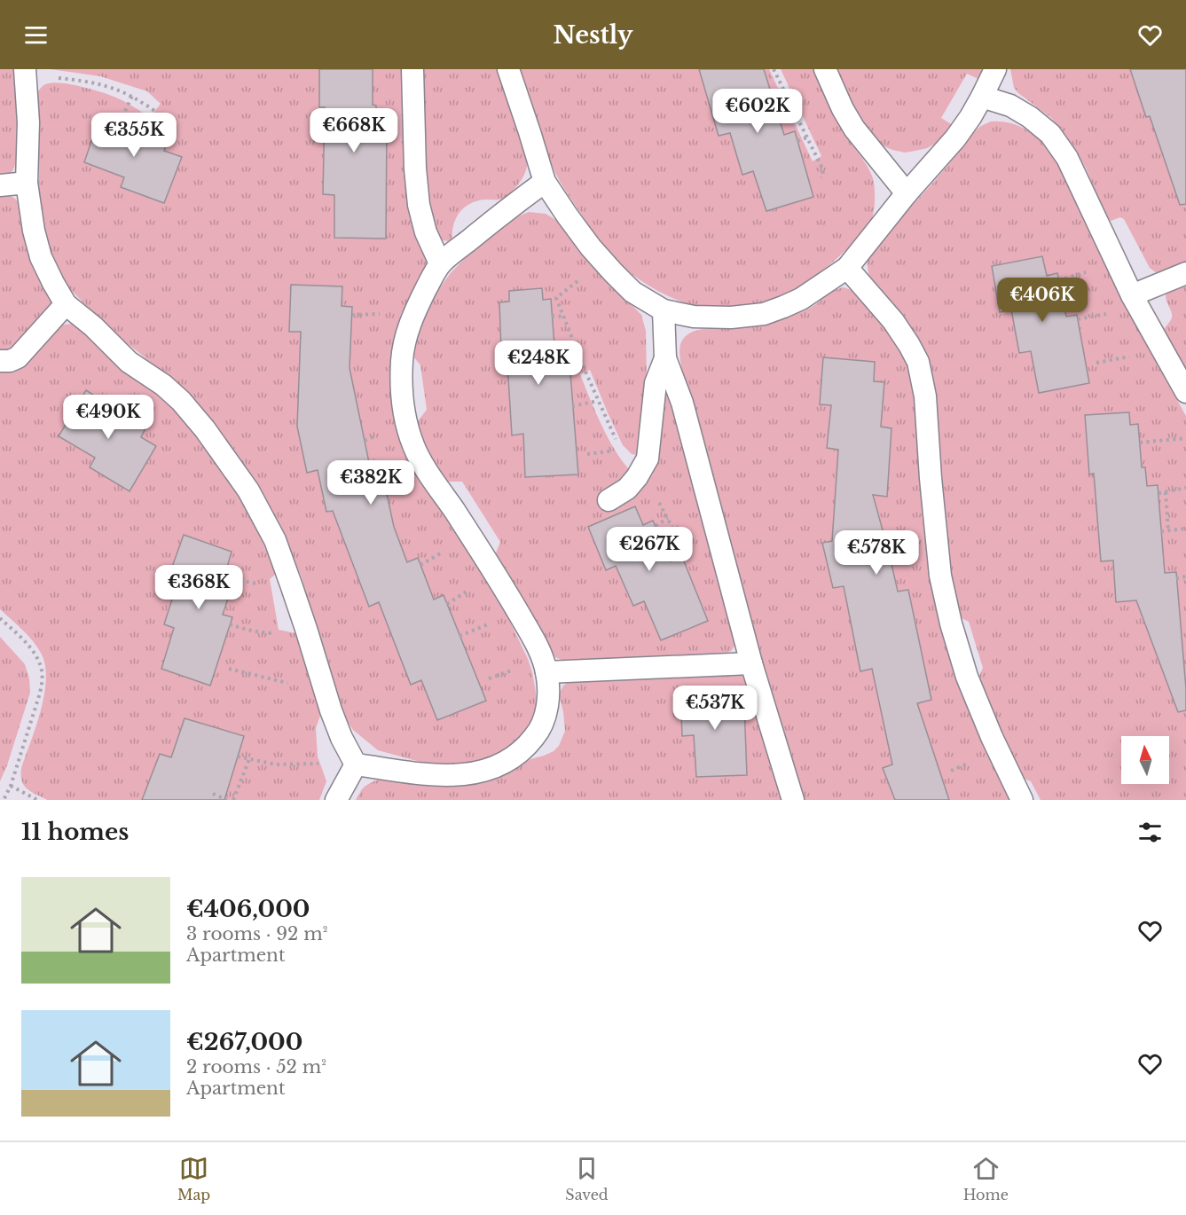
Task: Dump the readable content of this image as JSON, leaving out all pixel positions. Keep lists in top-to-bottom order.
{
  "north": "top",
  "page": {
    "header": "Nestly",
    "price": [
      "€602K",
      "€668K",
      "€355K",
      "€406K",
      "€248K",
      "€490K",
      "€382K",
      "€267K",
      "€578K",
      "€368K",
      "€537K"
    ],
    "heading": "11 homes",
    "list": [
      {
        "name": "€406,000",
        "note": "3 rooms · 92 m² · Apartment"
      },
      {
        "name": "€267,000",
        "note": "2 rooms · 52 m² · Apartment"
      }
    ],
    "tabs": ["Map", "Saved", "Home"]
  }
}
